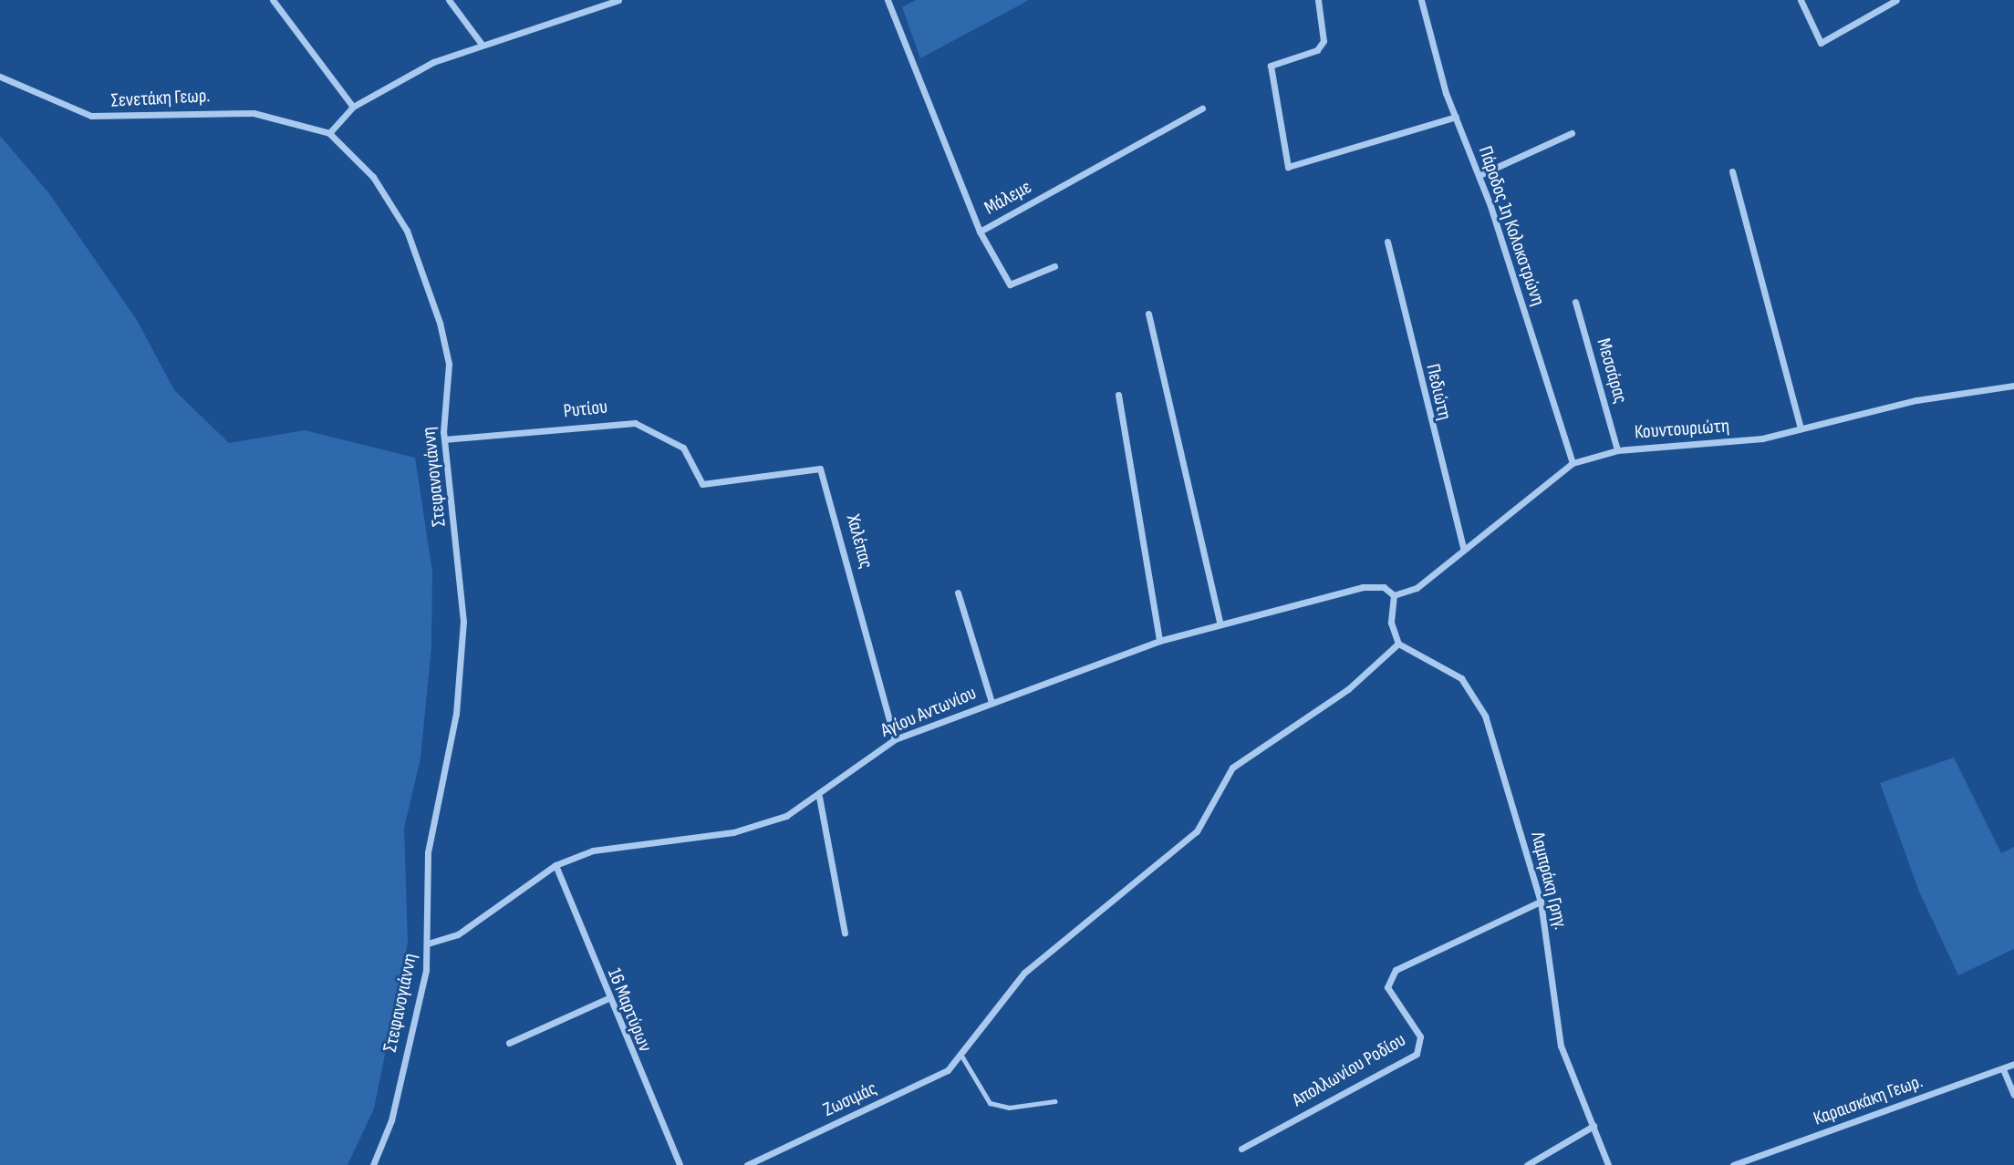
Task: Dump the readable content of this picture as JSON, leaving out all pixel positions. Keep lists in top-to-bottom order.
{
  "streets": {
    "street": [
      "Σενετάκη Γεωρ.",
      "Μάλεμε",
      "Πάροδος 1η Κολοκοτρώνη",
      "Μεσσάρας",
      "Πεδιώτη",
      "Ρυτίου",
      "Κουντουριώτη",
      "Στεφανογιάννη",
      "Χαλέπας",
      "Αγίου Αντωνίου",
      "Λαμπράκη Γρηγ.",
      "16 Μαρτύρων",
      "Απολλωνίου Ροδίου",
      "Ζωσιμάς",
      "Καραισκάκη Γεωρ."
    ]
  },
  "crossings": [
    ["Σενετάκη Γεωρ.", "Στεφανογιάννη"],
    ["Πάροδος 1η Κολοκοτρώνη", "Κουντουριώτη"],
    ["Μεσσάρας", "Κουντουριώτη"],
    ["Πεδιώτη", "Κουντουριώτη"],
    ["Ρυτίου", "Στεφανογιάννη"],
    ["Ρυτίου", "Χαλέπας"],
    ["Κουντουριώτη", "Αγίου Αντωνίου"],
    ["Στεφανογιάννη", "Αγίου Αντωνίου"],
    ["Χαλέπας", "Αγίου Αντωνίου"],
    ["Αγίου Αντωνίου", "16 Μαρτύρων"],
    ["Λαμπράκη Γρηγ.", "Απολλωνίου Ροδίου"],
    ["Λαμπράκη Γρηγ.", "Ζωσιμάς"]
  ]
}
